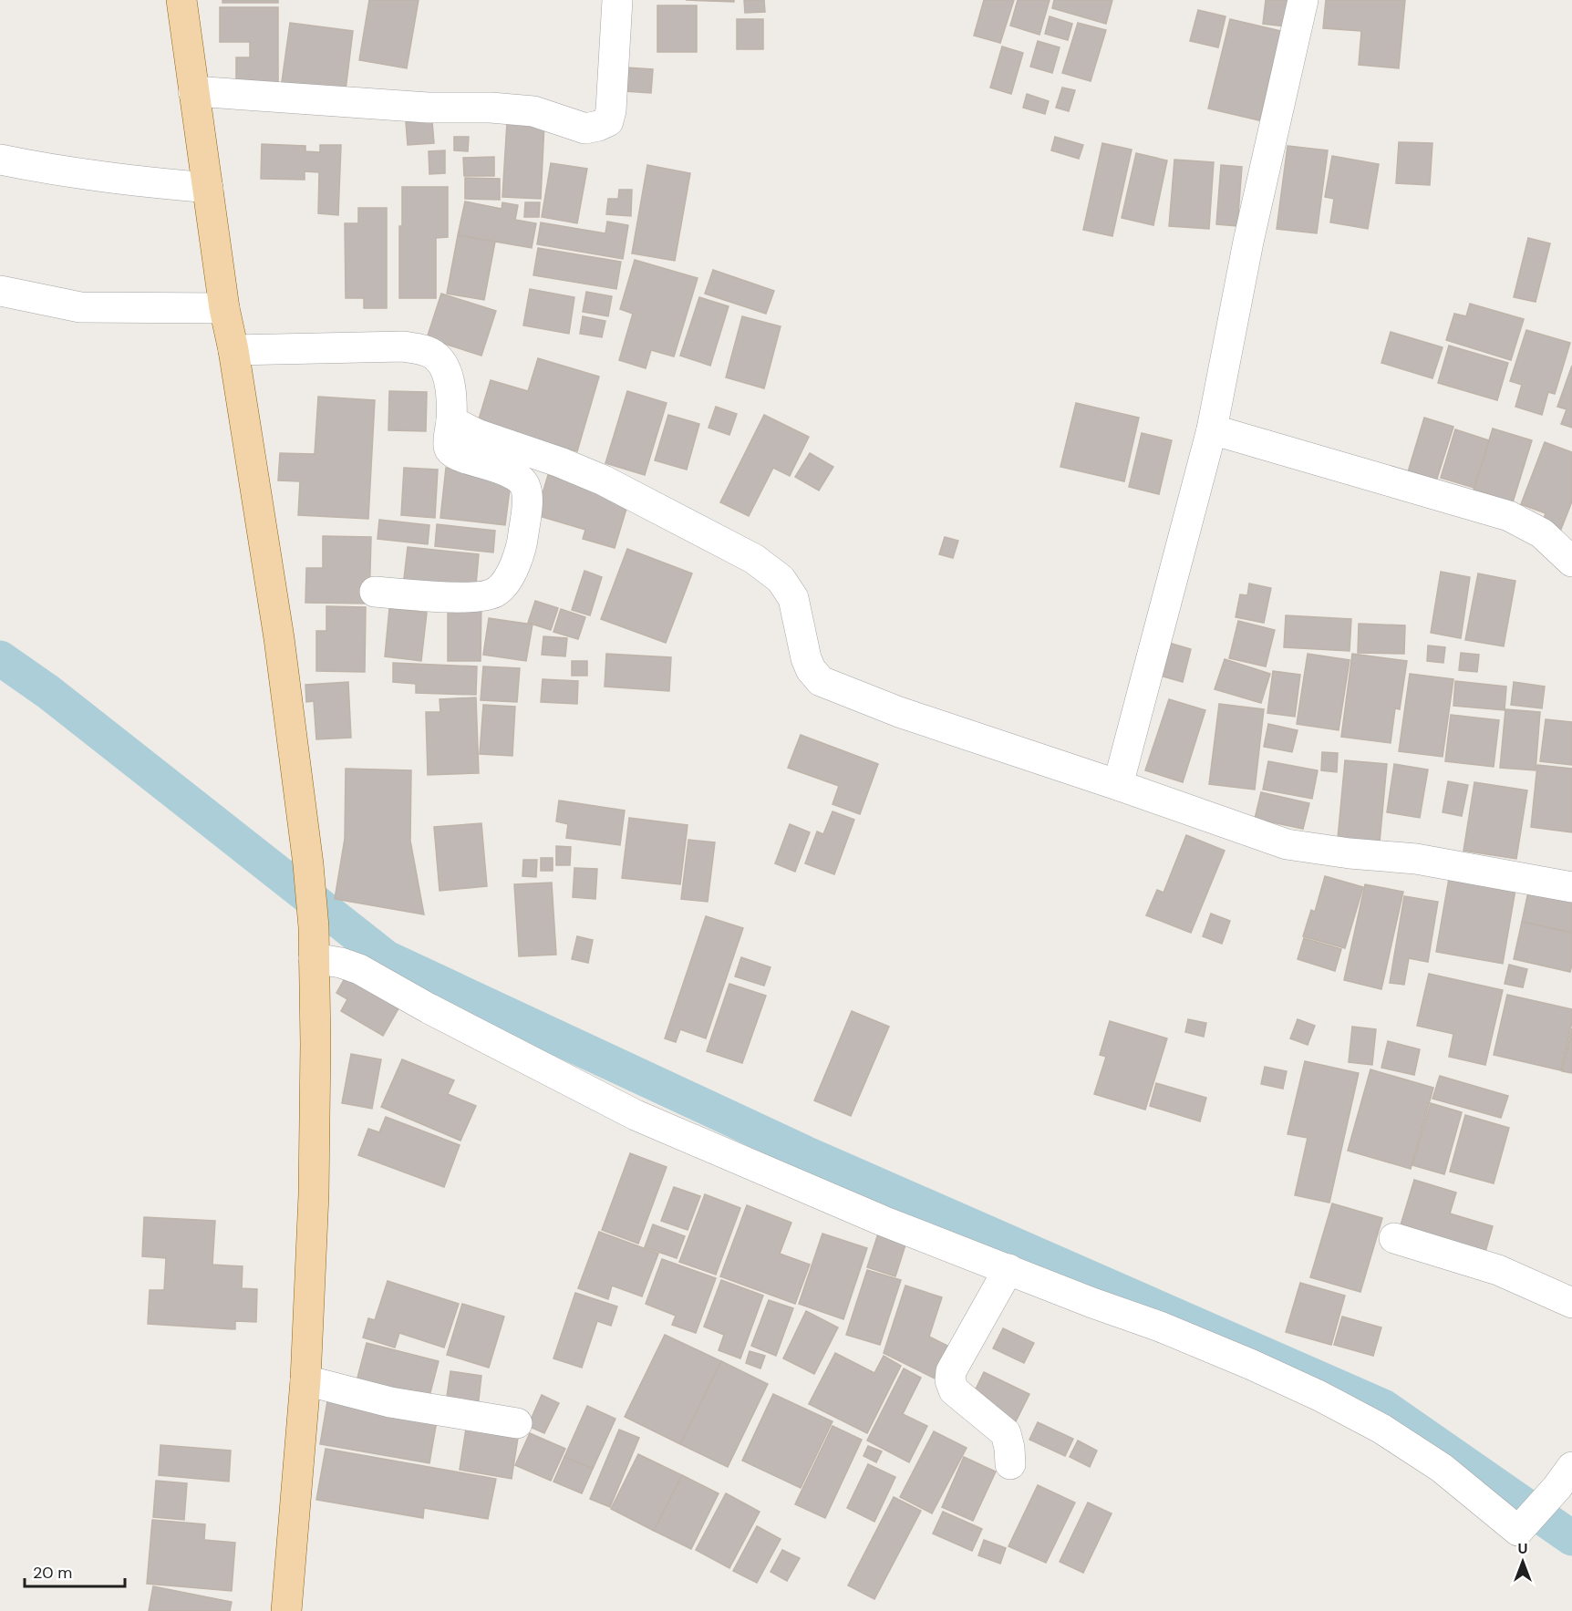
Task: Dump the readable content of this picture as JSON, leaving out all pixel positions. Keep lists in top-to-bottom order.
{
  "scale_bar": "20 m",
  "north": "top"
}
